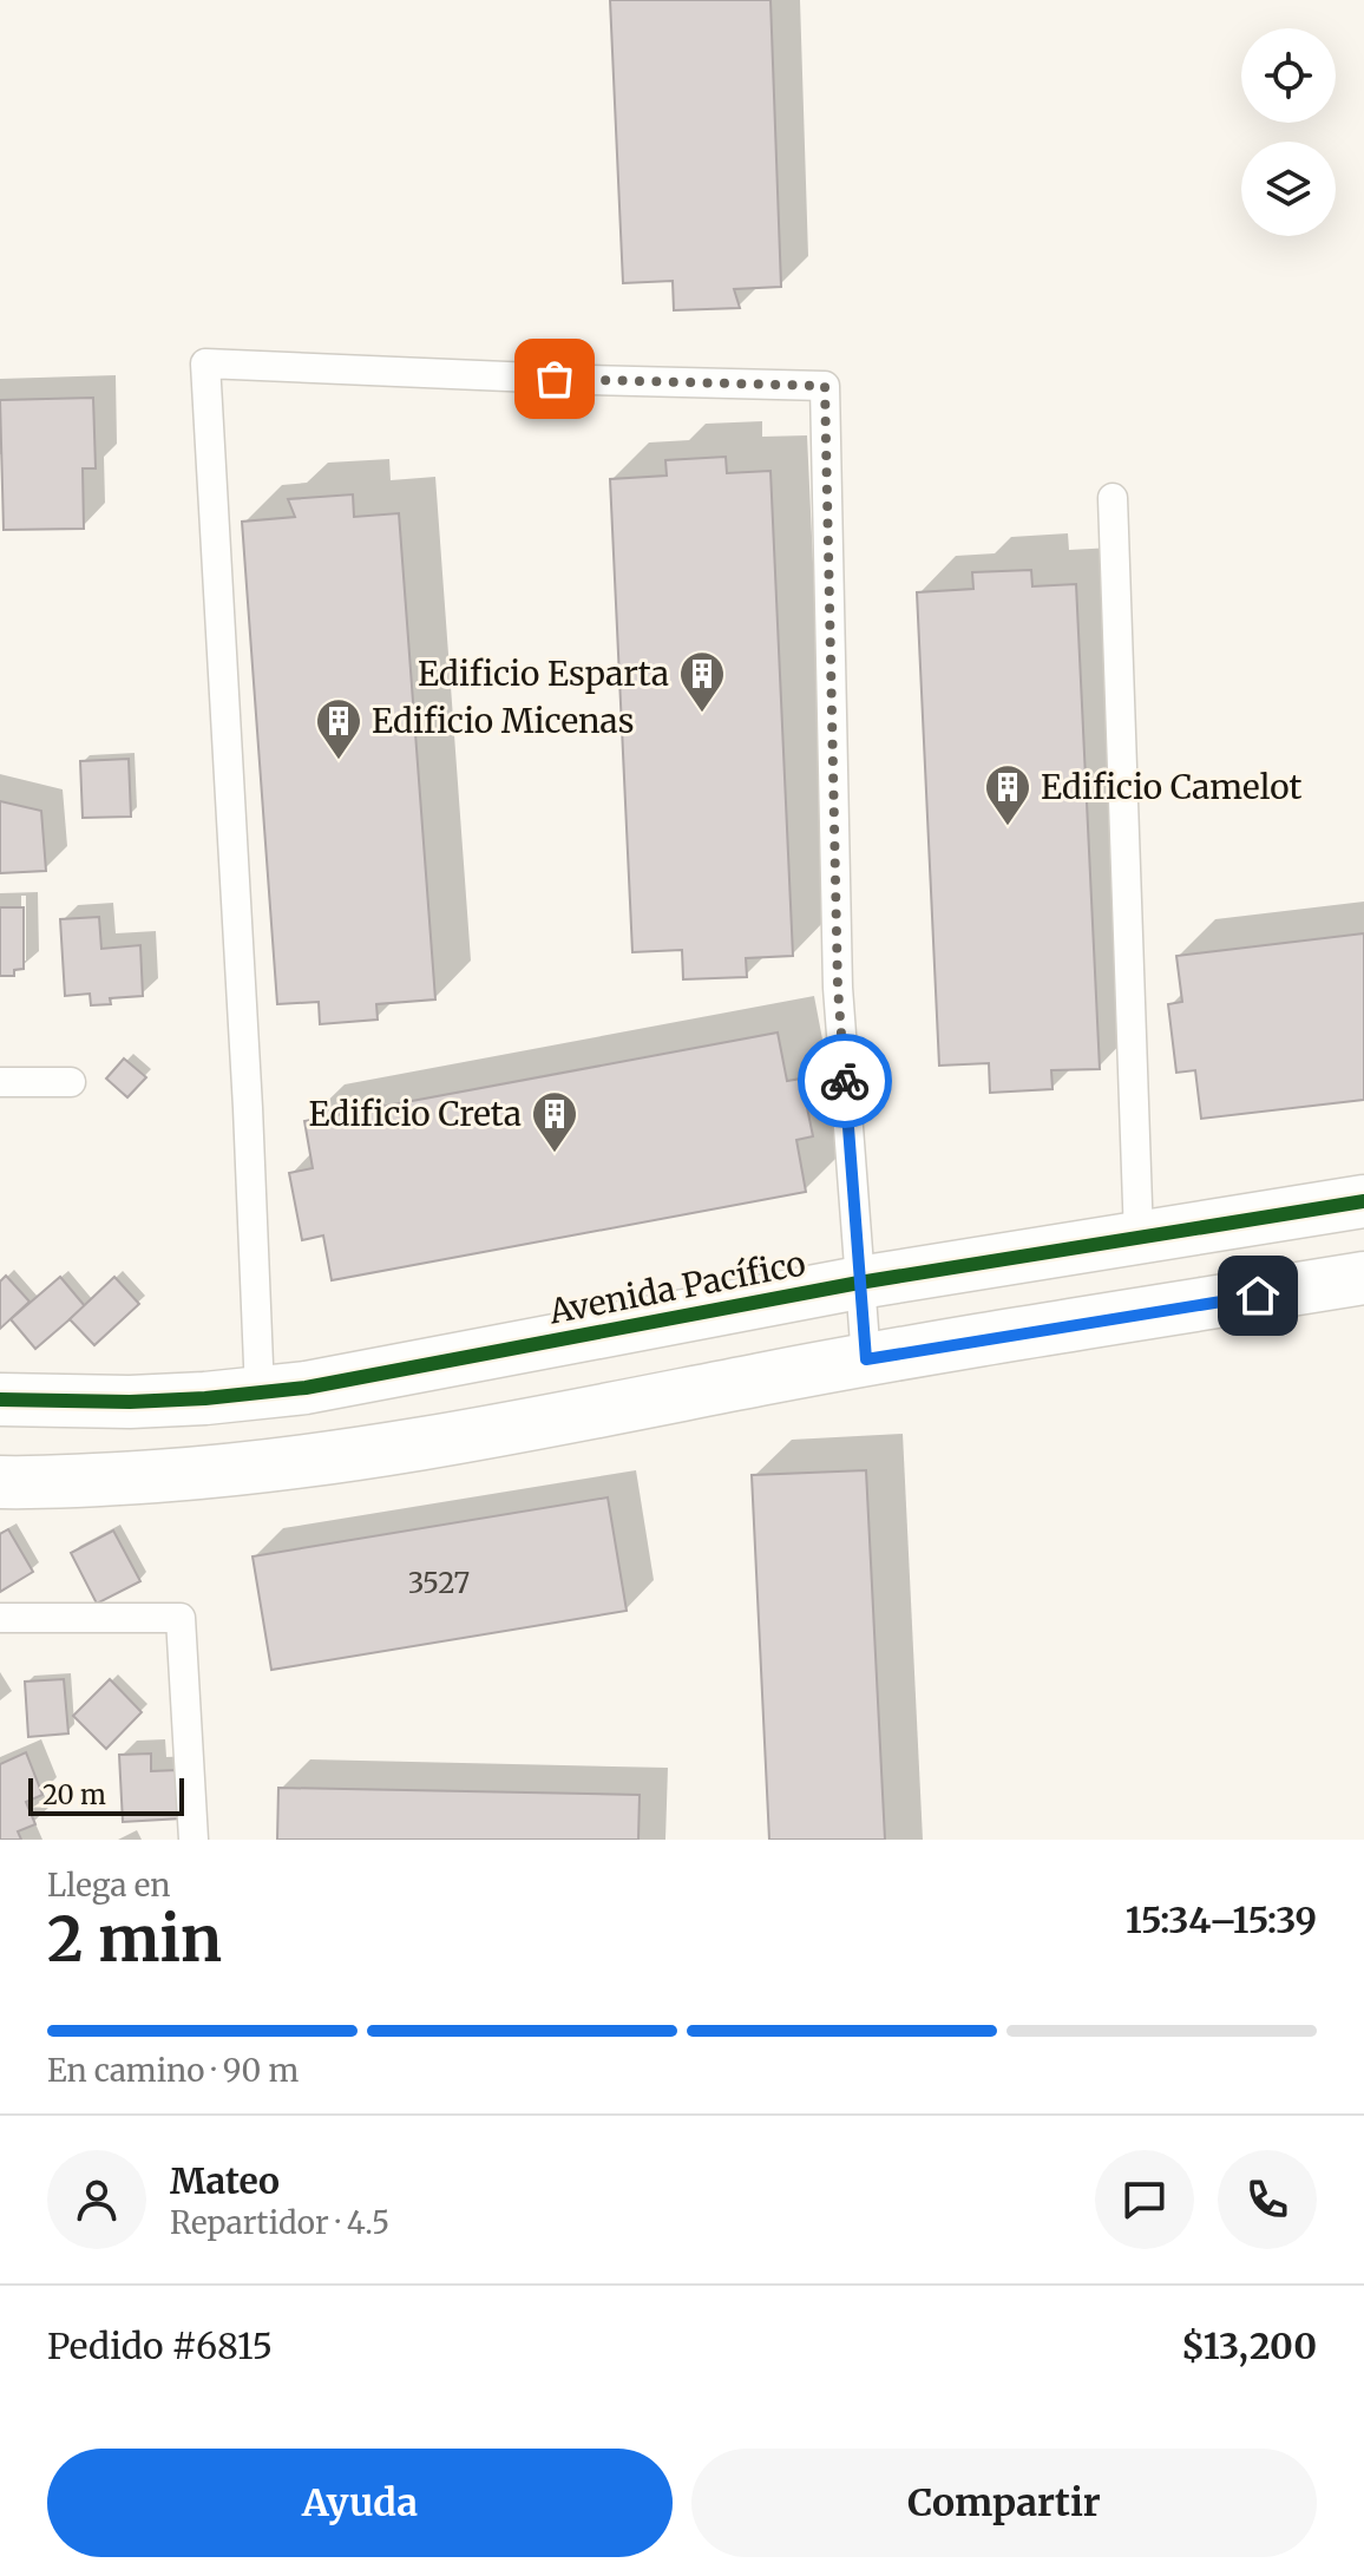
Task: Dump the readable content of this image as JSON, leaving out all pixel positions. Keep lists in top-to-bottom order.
{
  "streets": {
    "street": ["Avenida Pacífico"]
  },
  "places": {
    "building": [
      "Edificio Esparta",
      "Edificio Micenas",
      "Edificio Camelot",
      "Edificio Creta"
    ]
  },
  "house_numbers": ["3527"],
  "scale_bar": "20 m",
  "page": {
    "scale": "20 m",
    "heading": ["2 min", "Llega en", "15:34–15:39"],
    "panel": [
      "Mateo",
      "Repartidor · 4.5",
      "Pedido #6815",
      "$13,200"
    ],
    "bar": "En camino · 90 m",
    "buttons": ["Ayuda", "Compartir"]
  }
}
